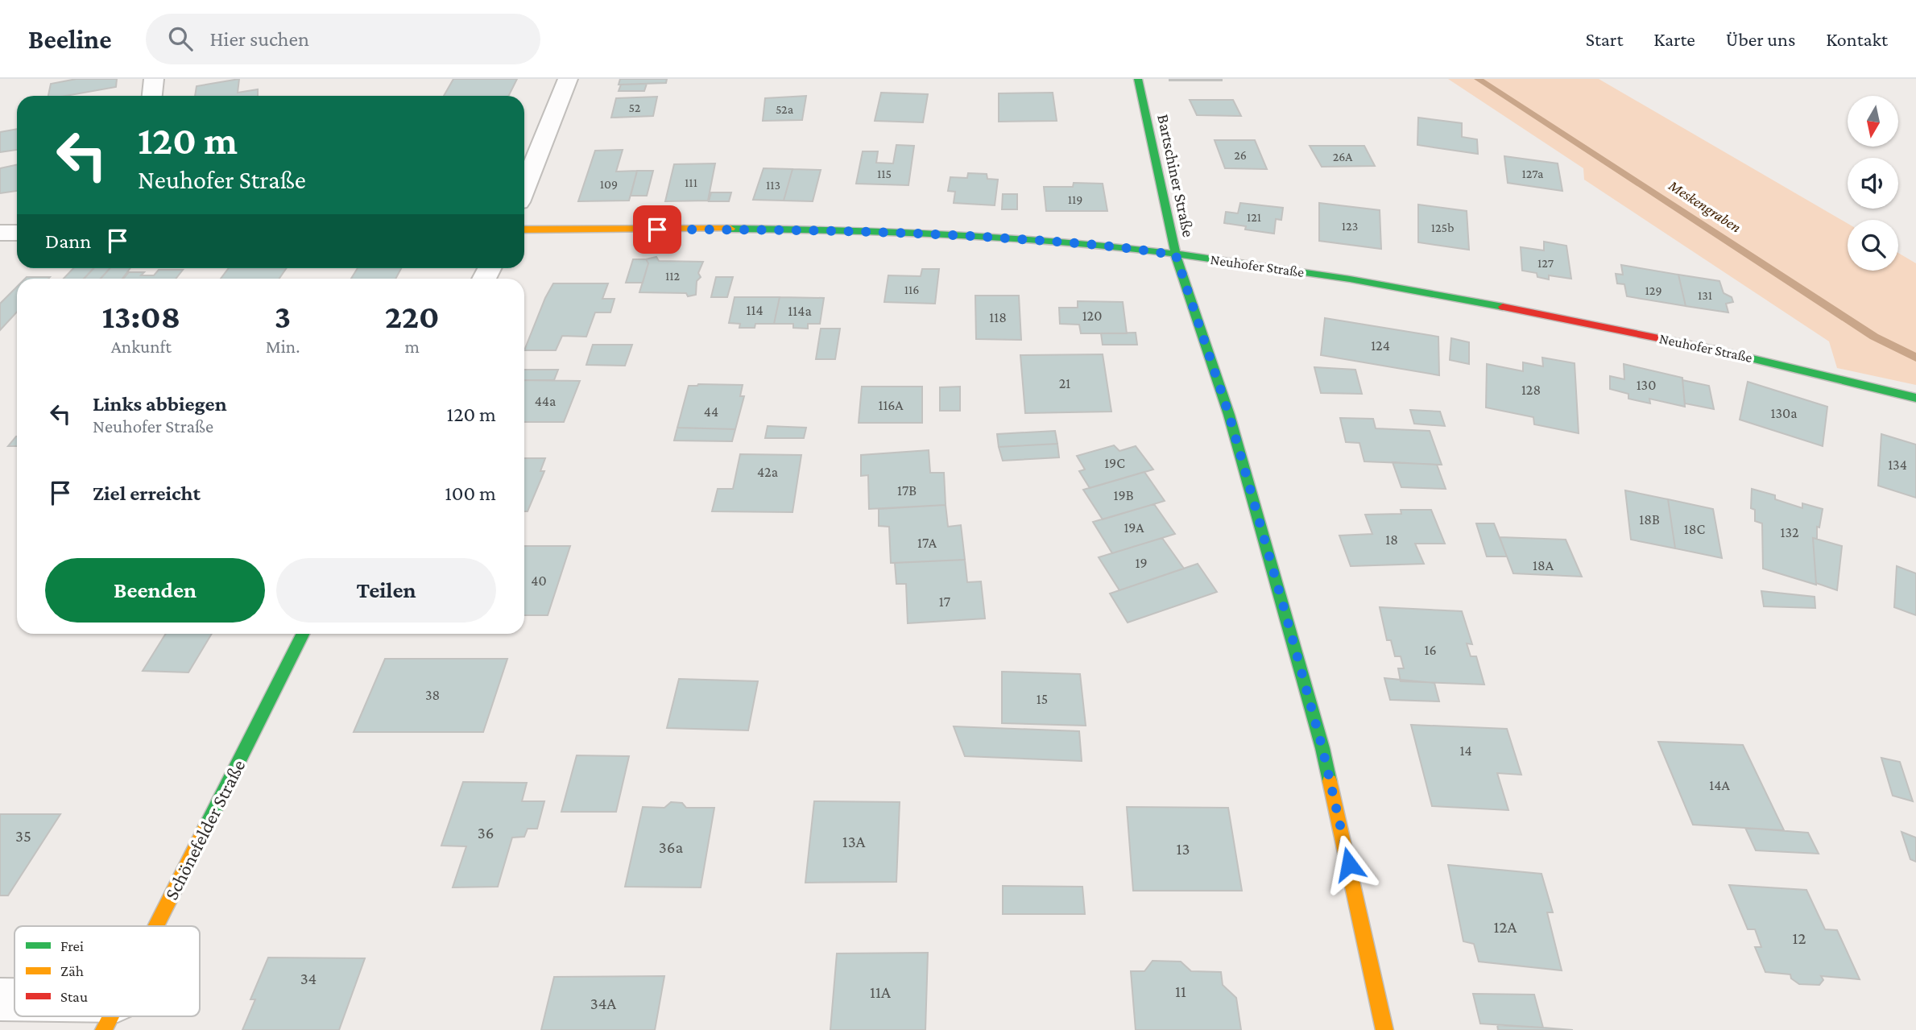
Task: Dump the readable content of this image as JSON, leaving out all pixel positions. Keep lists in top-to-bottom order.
{
  "streets": {
    "street": ["Bartschiner Straße", "Neuhofer Straße", "Schönefelder Straße"]
  },
  "crossings": [
    ["Bartschiner Straße", "Neuhofer Straße"]
  ],
  "water": ["Meskengraben"],
  "house_numbers": [
    "52",
    "52a",
    "26",
    "26A",
    "115",
    "127a",
    "111",
    "109",
    "113",
    "119",
    "121",
    "123",
    "125b",
    "127",
    "112",
    "116",
    "129",
    "131",
    "114",
    "114a",
    "120",
    "118",
    "124",
    "21",
    "130",
    "128",
    "44a",
    "116A",
    "44",
    "130a",
    "19C",
    "134",
    "42a",
    "17B",
    "19B",
    "18B",
    "19A",
    "18C",
    "132",
    "18",
    "17A",
    "19",
    "18A",
    "40",
    "17",
    "16",
    "38",
    "15",
    "14",
    "14A",
    "36",
    "35",
    "13A",
    "36a",
    "13",
    "12A",
    "12",
    "34",
    "11",
    "11A",
    "34A"
  ],
  "legend": ["Frei", "Zäh", "Stau"],
  "north": "bottom",
  "page": {
    "header": "Beeline",
    "search": "Hier suchen",
    "nav": [
      "Start",
      "Karte",
      "Über uns",
      "Kontakt"
    ],
    "turn": ["120 m", "Neuhofer Straße"],
    "then": "Dann",
    "eta": [
      "13:08",
      "Ankunft",
      "3",
      "Min.",
      "220",
      "m"
    ],
    "list": [
      {
        "name": "Links abbiegen",
        "note": "Neuhofer Straße",
        "value": "120 m"
      },
      {
        "name": "Ziel erreicht",
        "value": "100 m"
      }
    ],
    "buttons": ["Beenden", "Teilen"]
  }
}
